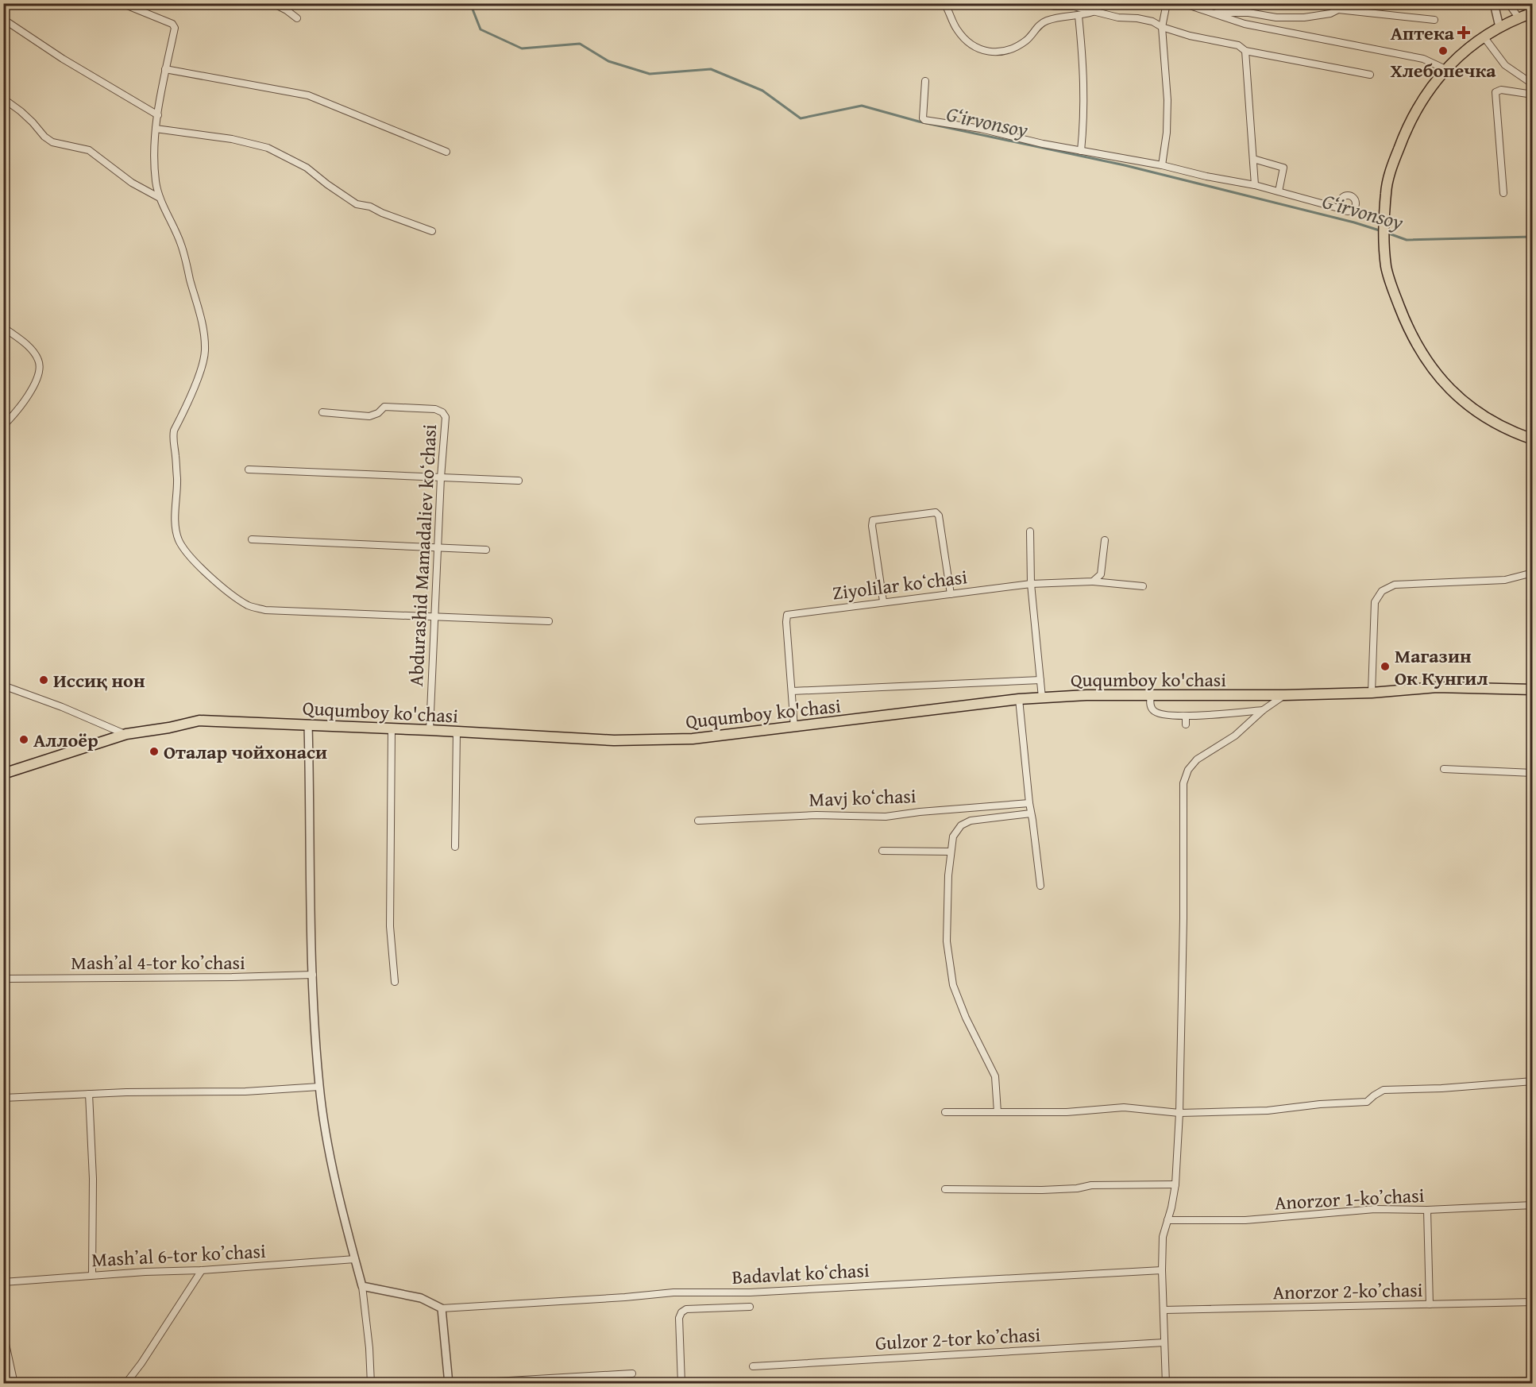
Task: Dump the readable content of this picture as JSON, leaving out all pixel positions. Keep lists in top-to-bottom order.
{
  "streets": {
    "main road": ["Ququmboy ko'chasi"],
    "street": [
      "Abdurashid Mamadaliev koʻchasi",
      "Ziyolilar koʻchasi",
      "Mavj koʻchasi",
      "Mashʼal 4-tor koʼchasi",
      "Аnorzor 1-koʼchasi",
      "Mashʼal 6-tor koʼchasi",
      "Badavlat koʻchasi",
      "Аnorzor 2-koʼchasi",
      "Gulzor 2-tor koʼchasi"
    ]
  },
  "crossings": [
    ["Abdurashid Mamadaliev koʻchasi", "Ququmboy ko'chasi"]
  ],
  "water": ["G‘irvonsoy"],
  "places": {
    "health": ["Аптека"],
    "other": [
      "Хлебопечка",
      "Магазин Ок Кунгил",
      "Иссиқ нон",
      "Аллоёр",
      "Оталар чойхонаси"
    ]
  }
}
